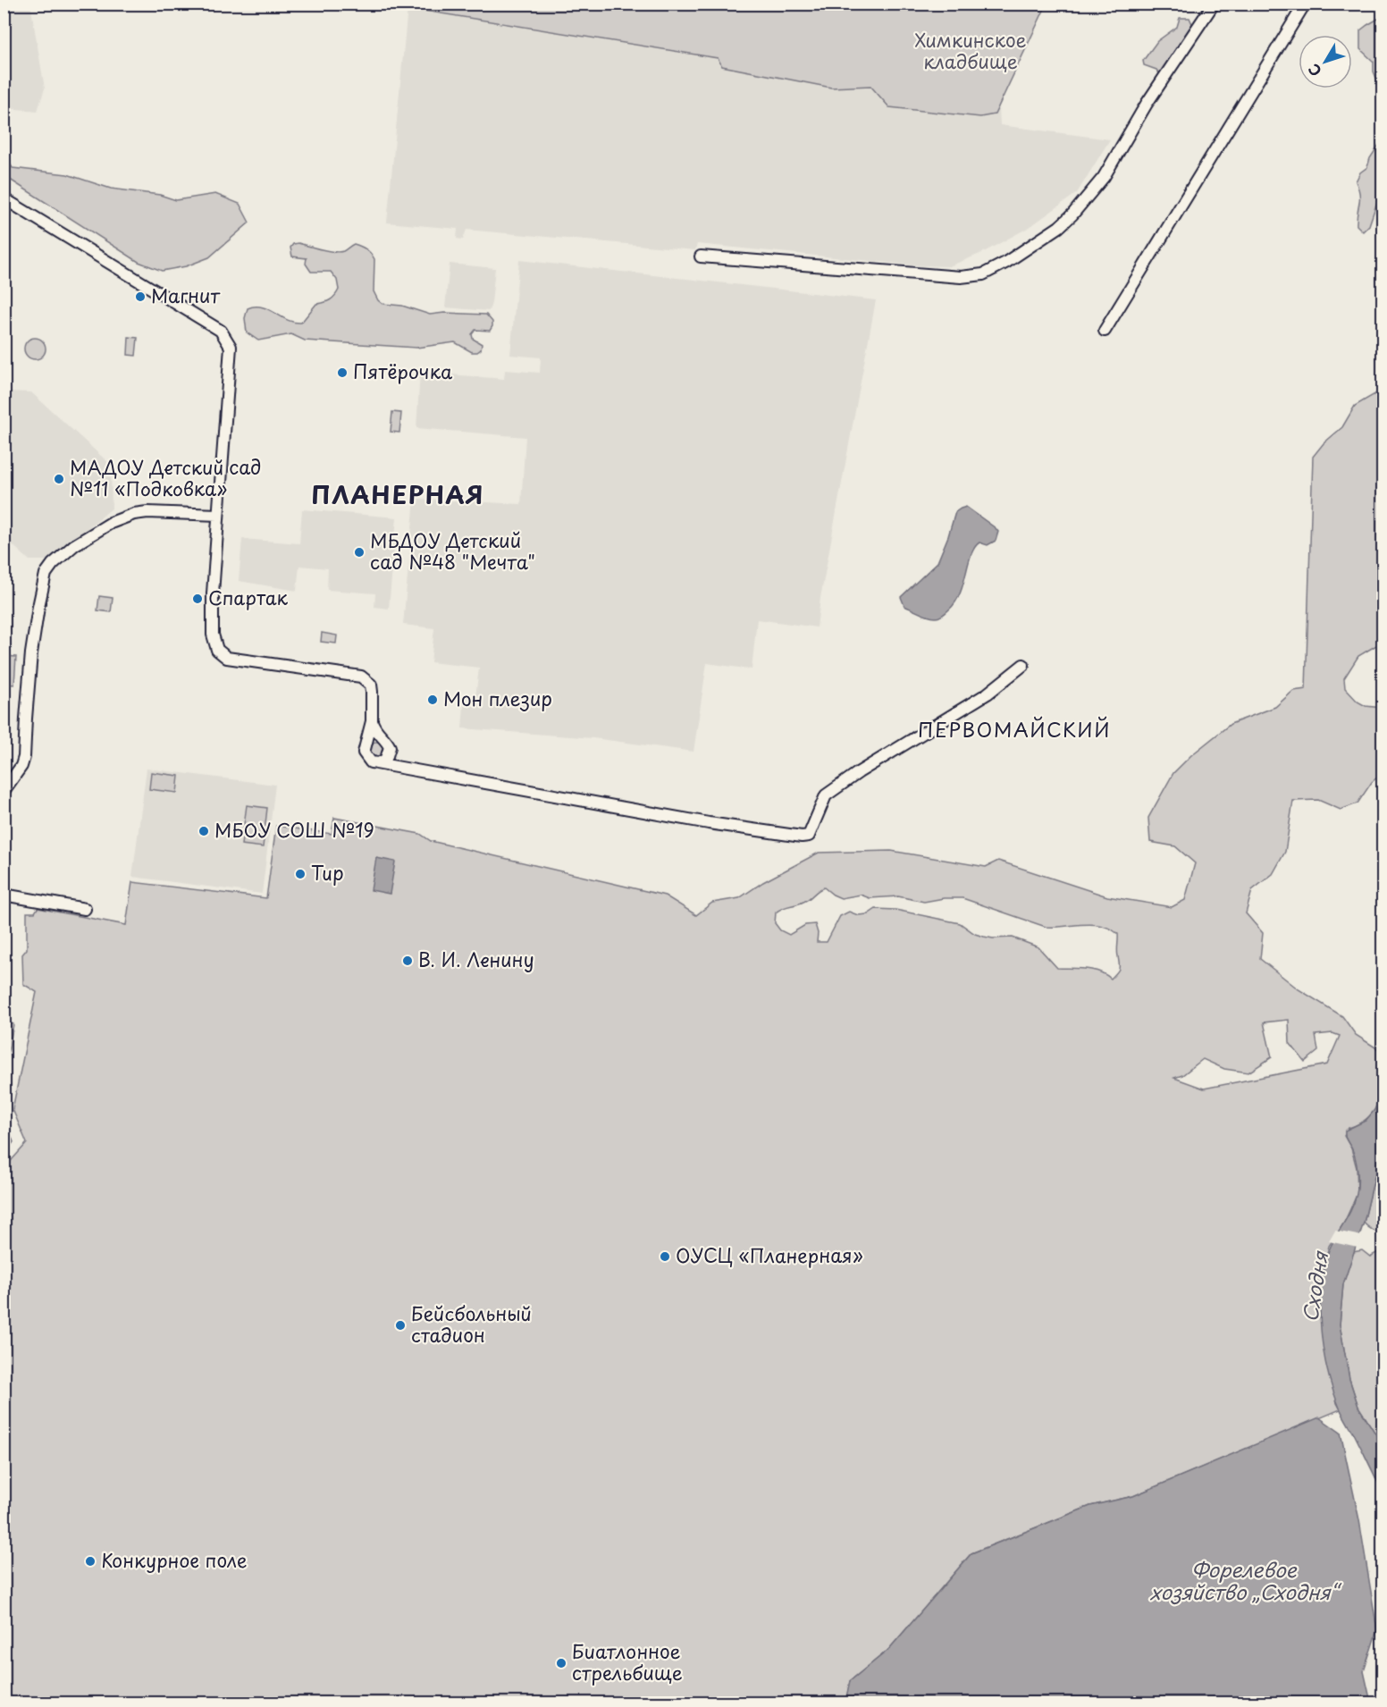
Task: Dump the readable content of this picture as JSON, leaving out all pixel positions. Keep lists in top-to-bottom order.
{
  "districts": ["ПЛАНЕРНАЯ", "ПЕРВОМАЙСКИЙ"],
  "water": ["Сходня", "Форелевое хозяйство „Сходня“"],
  "parks": ["Химкинское кладбище"],
  "places": [
    "Магнит",
    "Пятёрочка",
    "МАДОУ Детский сад №11 «Подковка»",
    "МБДОУ Детский сад №48 \"Мечта\"",
    "Спартак",
    "Мон плезир",
    "МБОУ СОШ №19",
    "Тир",
    "В. И. Ленину",
    "ОУСЦ «Планерная»",
    "Бейсбольный стадион",
    "Конкурное поле",
    "Биатлонное стрельбище"
  ],
  "north": "bottom left"
}
